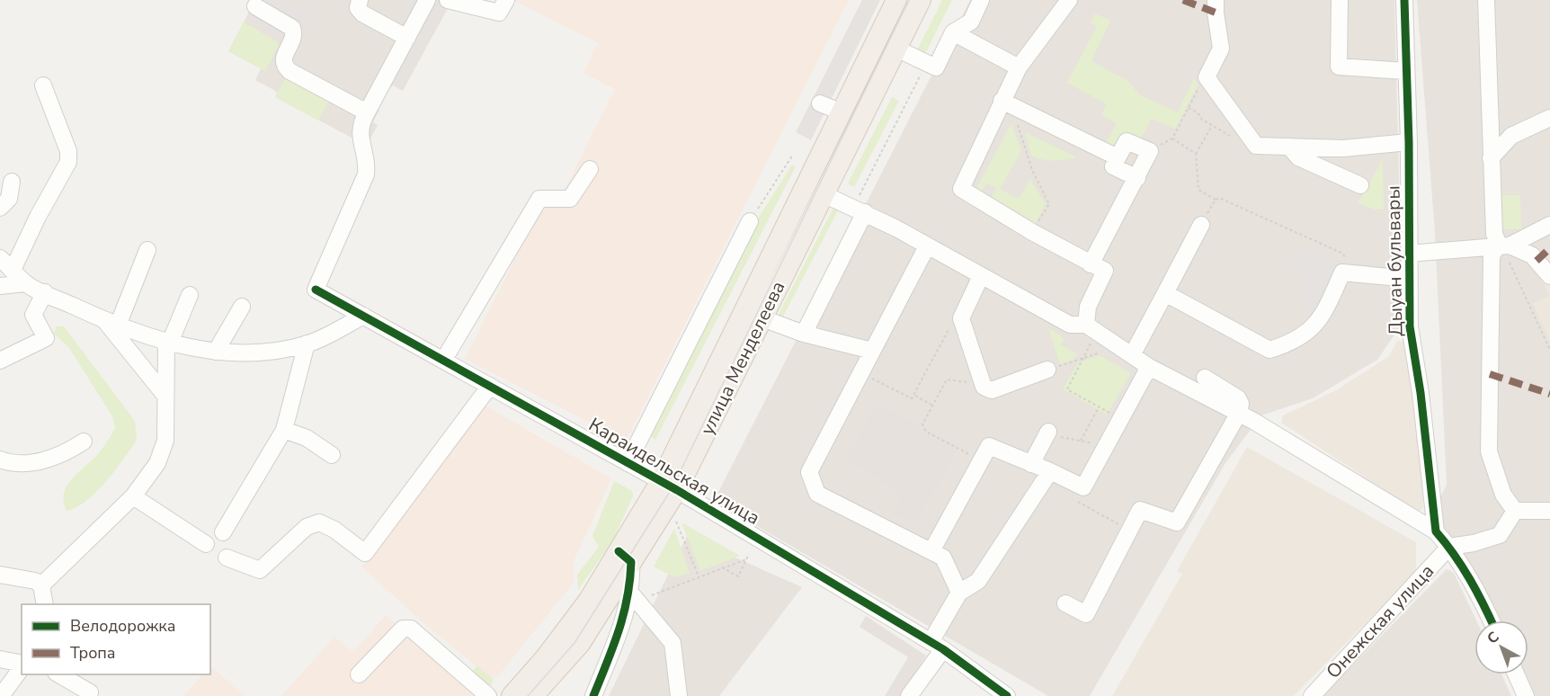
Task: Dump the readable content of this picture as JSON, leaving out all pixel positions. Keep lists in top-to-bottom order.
{
  "streets": {
    "main road": ["улица Менделеева"],
    "street": ["Дыуан бульвары", "Караидельская улица", "Онежская улица"]
  },
  "crossings": [
    ["улица Менделеева", "Караидельская улица"]
  ],
  "legend": ["Велодорожка", "Тропа"],
  "north": "top left"
}
